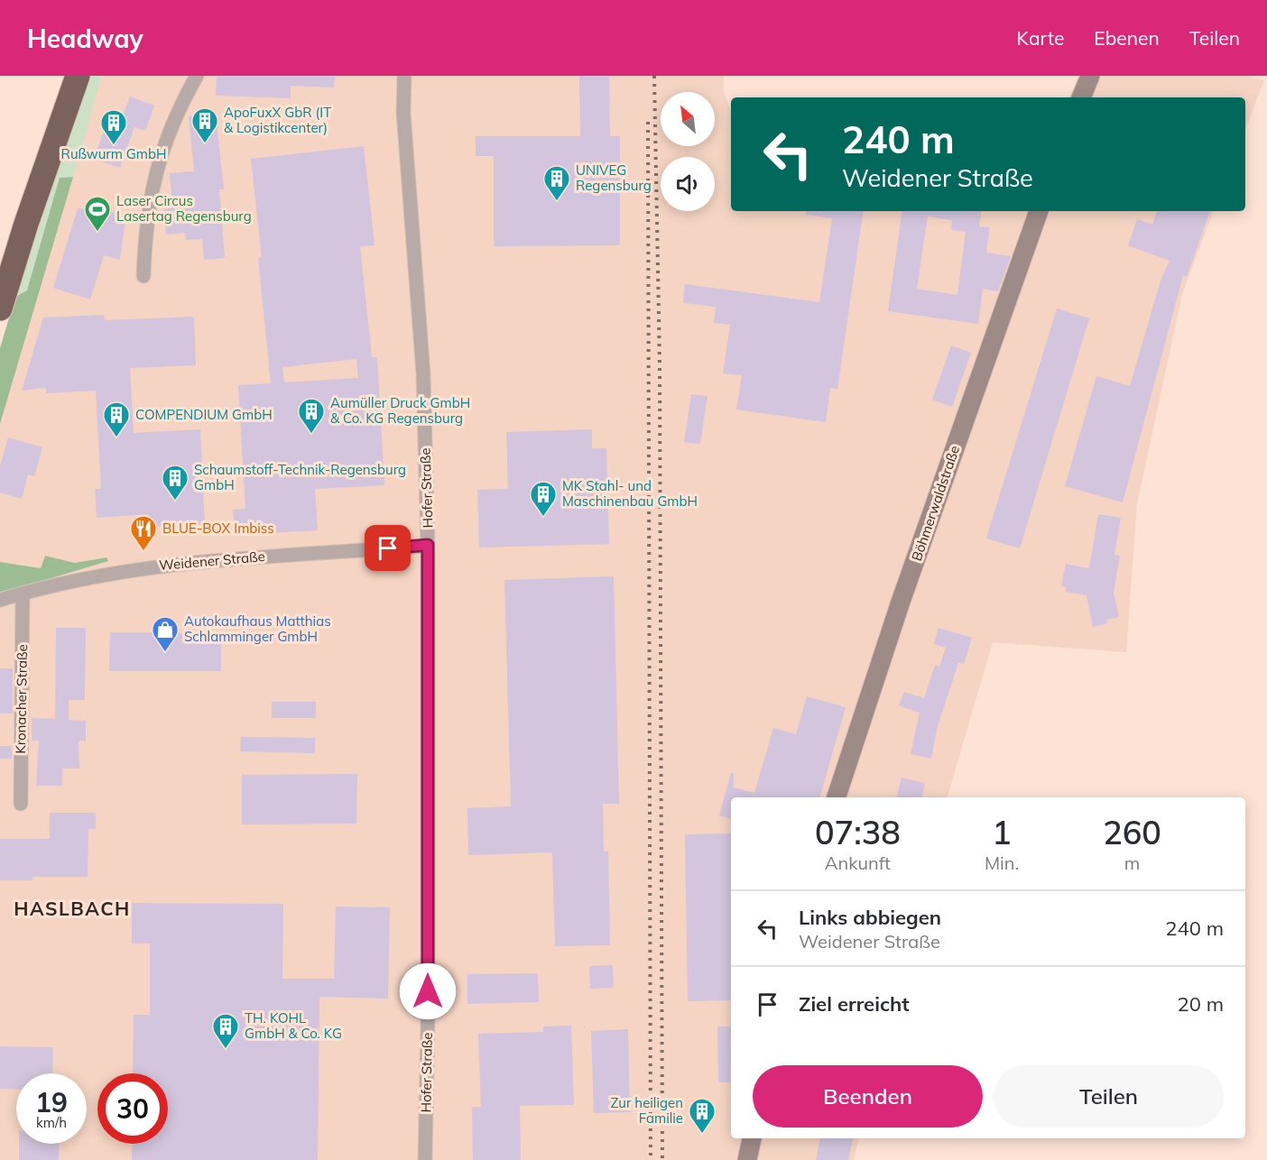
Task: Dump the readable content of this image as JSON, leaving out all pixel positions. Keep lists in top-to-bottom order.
{
  "streets": {
    "street": [
      "Hofer Straße",
      "Böhmerwaldstraße",
      "Weidener Straße",
      "Kronacher Straße"
    ]
  },
  "crossings": [
    ["Hofer Straße", "Weidener Straße"],
    ["Weidener Straße", "Kronacher Straße"]
  ],
  "districts": ["HASLBACH"],
  "places": {
    "building": [
      "ApoFuxX GbR (IT & Logistikcenter)",
      "Rußwurm GmbH",
      "UNIVEG Regensburg",
      "Aumüller Druck GmbH & Co. KG Regensburg",
      "COMPENDIUM GmbH",
      "Schaumstoff-Technik-Regensburg GmbH",
      "MK Stahl- und Maschinenbau GmbH",
      "TH. KOHL GmbH & Co. KG",
      "Zur heiligen Familie"
    ],
    "sports": ["Laser Circus Lasertag Regensburg"],
    "restaurant": ["BLUE-BOX Imbiss"],
    "shop": ["Autokaufhaus Matthias Schlamminger GmbH"]
  },
  "north": "top left",
  "page": {
    "header": "Headway",
    "nav": ["Karte", "Ebenen", "Teilen"],
    "turn": ["240 m", "Weidener Straße"],
    "eta": [
      "07:38",
      "Ankunft",
      "1",
      "Min.",
      "260",
      "m"
    ],
    "list": [
      {
        "name": "Links abbiegen",
        "note": "Weidener Straße",
        "value": "240 m"
      },
      {
        "name": "Ziel erreicht",
        "value": "20 m"
      }
    ],
    "buttons": ["Beenden", "Teilen"],
    "speed": "19 km/h",
    "limit": "30"
  }
}
